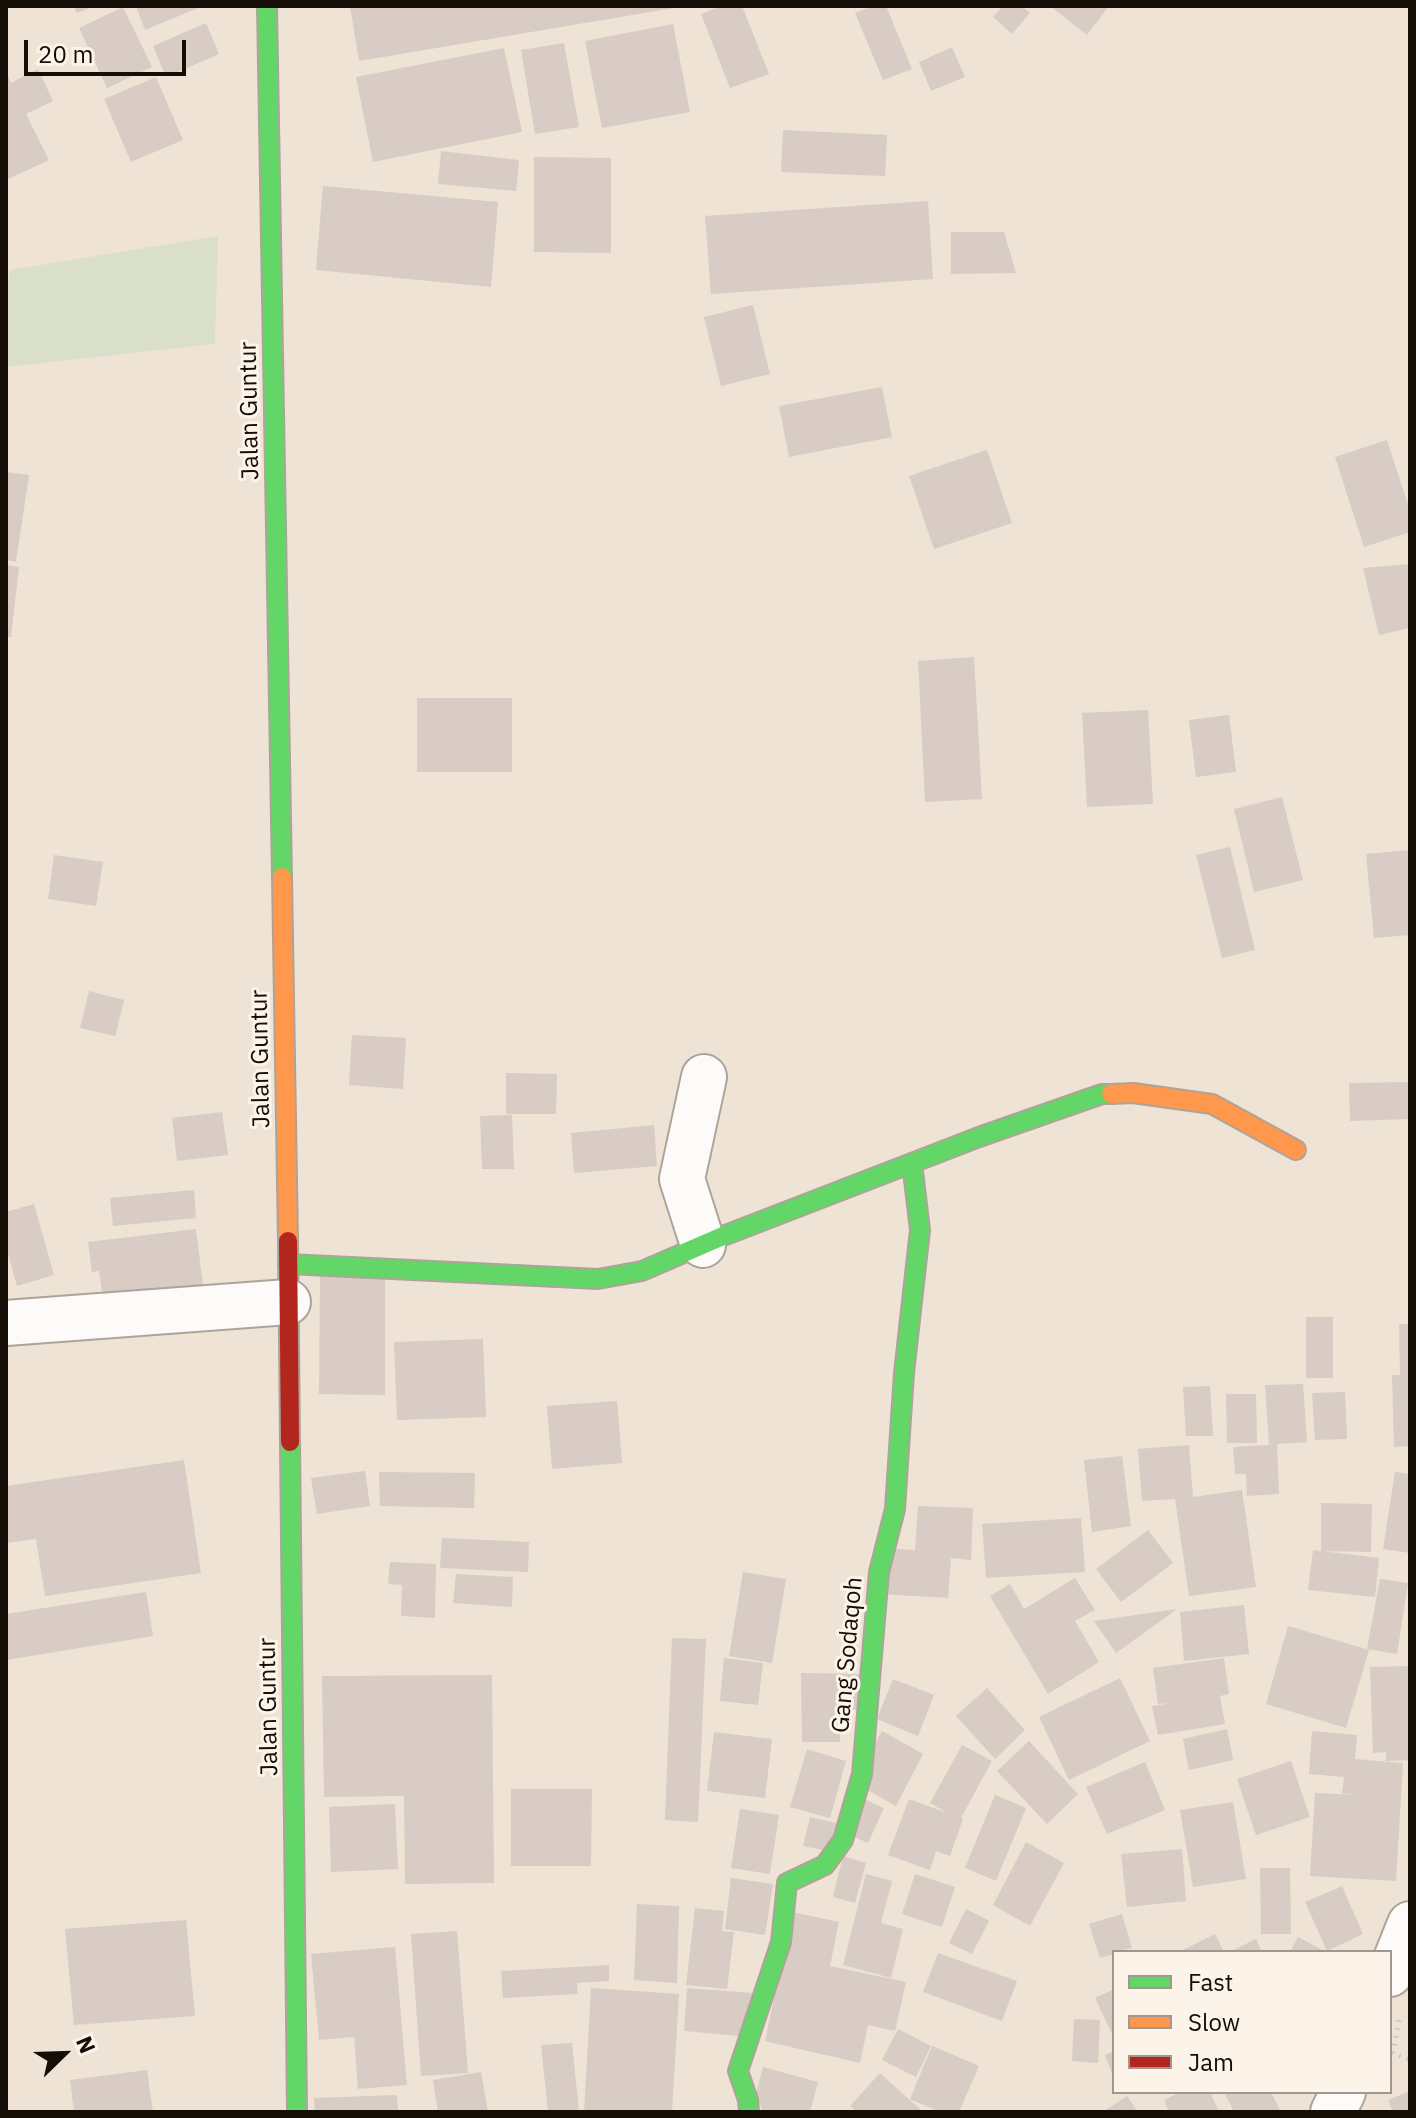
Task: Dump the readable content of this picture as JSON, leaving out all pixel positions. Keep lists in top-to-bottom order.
{
  "streets": {
    "street": ["Jalan Guntur", "Gang Sodaqoh"]
  },
  "legend": ["Fast", "Slow", "Jam"],
  "scale_bar": "20 m",
  "north": "top right"
}
